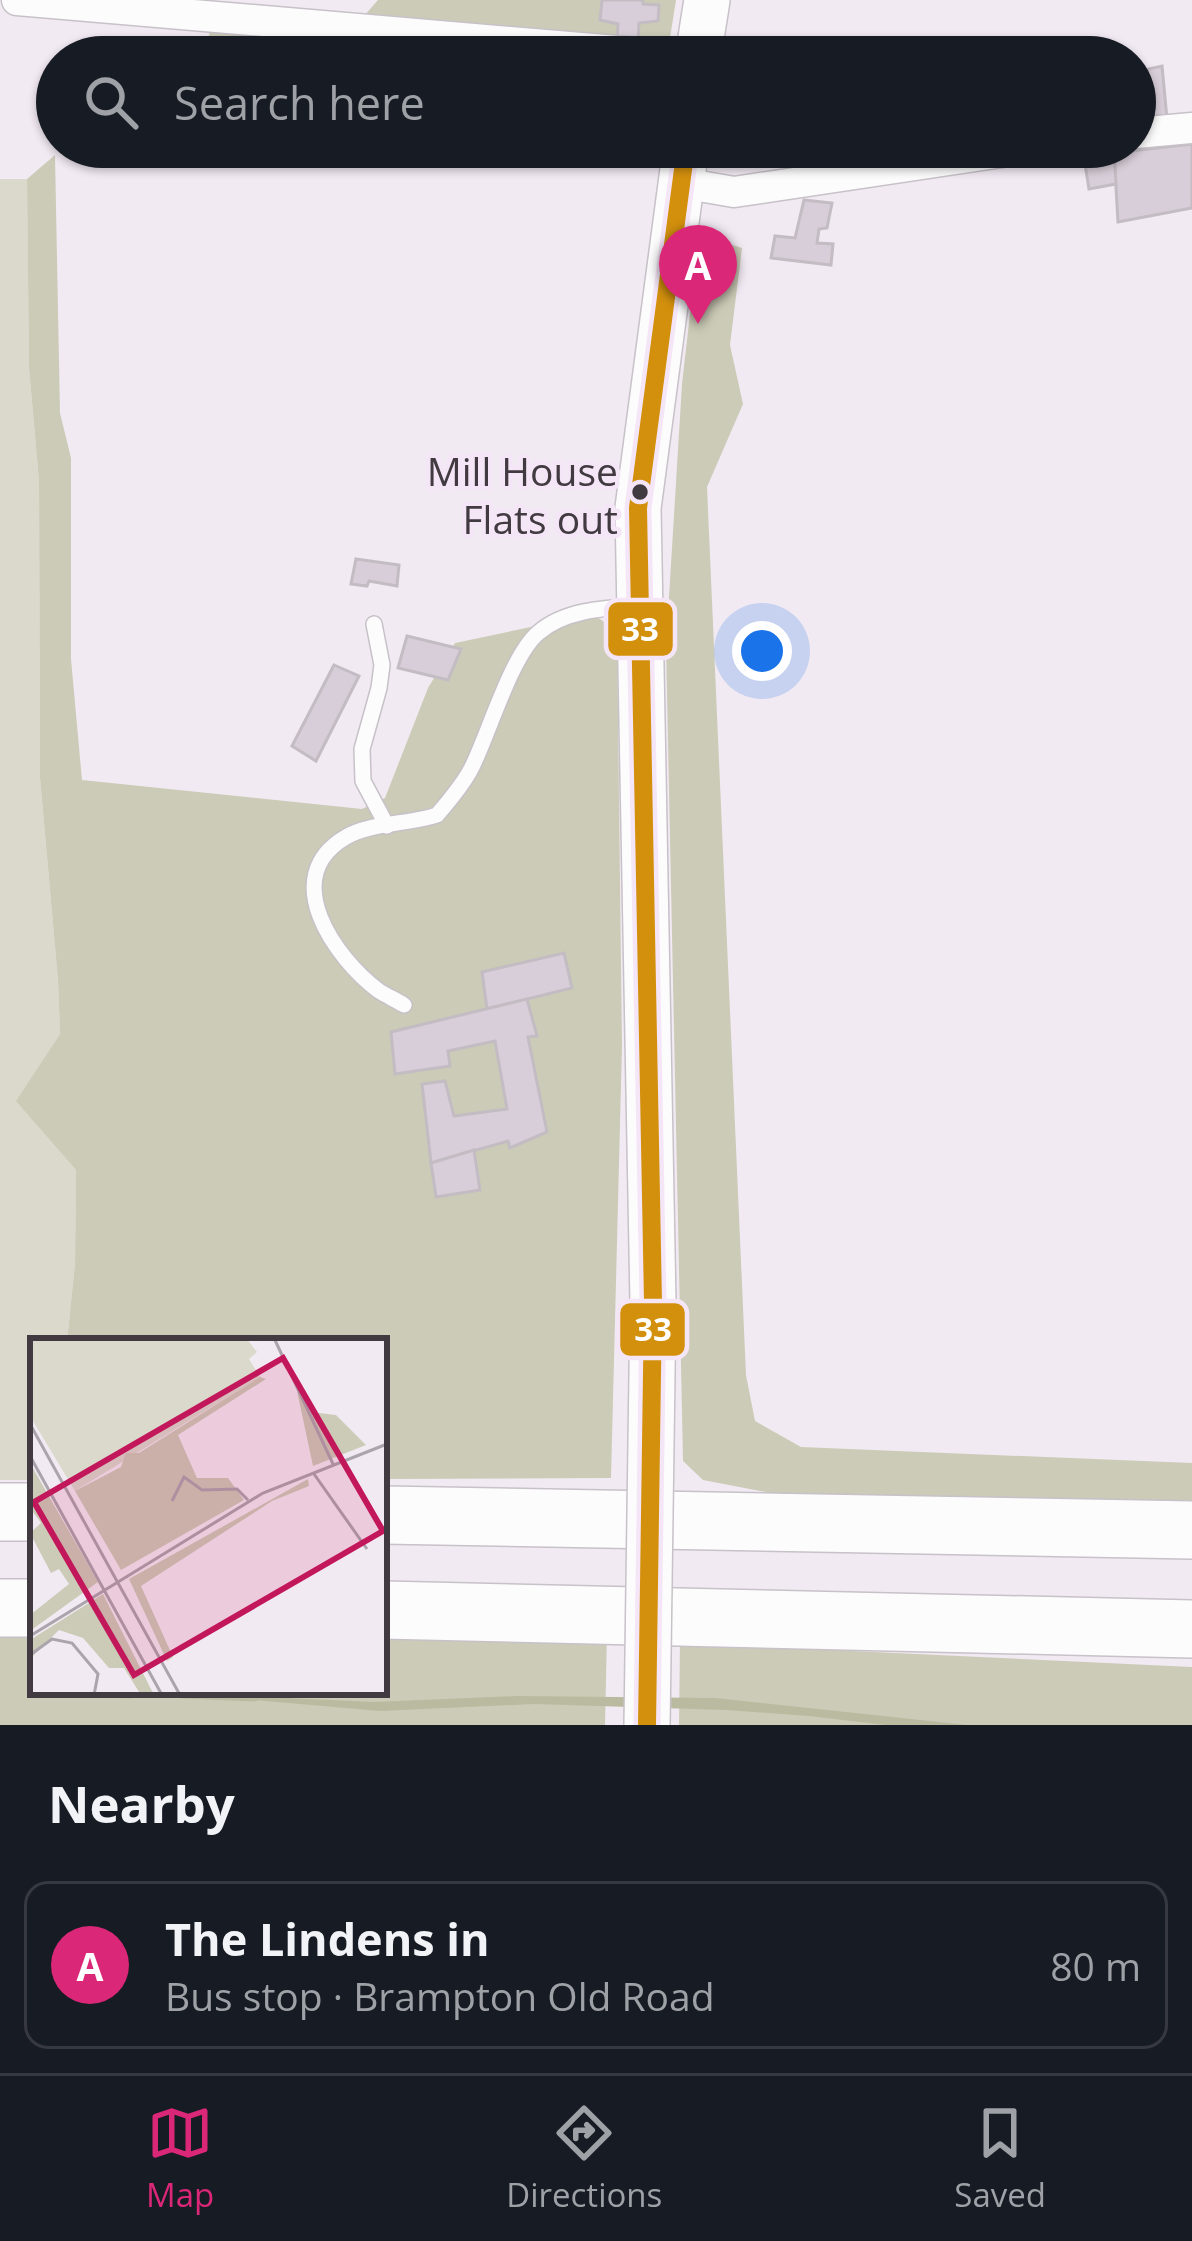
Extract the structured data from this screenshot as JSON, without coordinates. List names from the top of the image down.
{
  "places": ["Mill House Flats out"],
  "lines": ["transit line 33"],
  "page": {
    "search": "Search here",
    "pins": "A",
    "heading": "Nearby",
    "list": [
      {
        "mark": "A",
        "name": "The Lindens in",
        "note": "Bus stop · Brampton Old Road",
        "value": "80 m"
      }
    ],
    "nav": ["Map", "Directions", "Saved"]
  }
}
